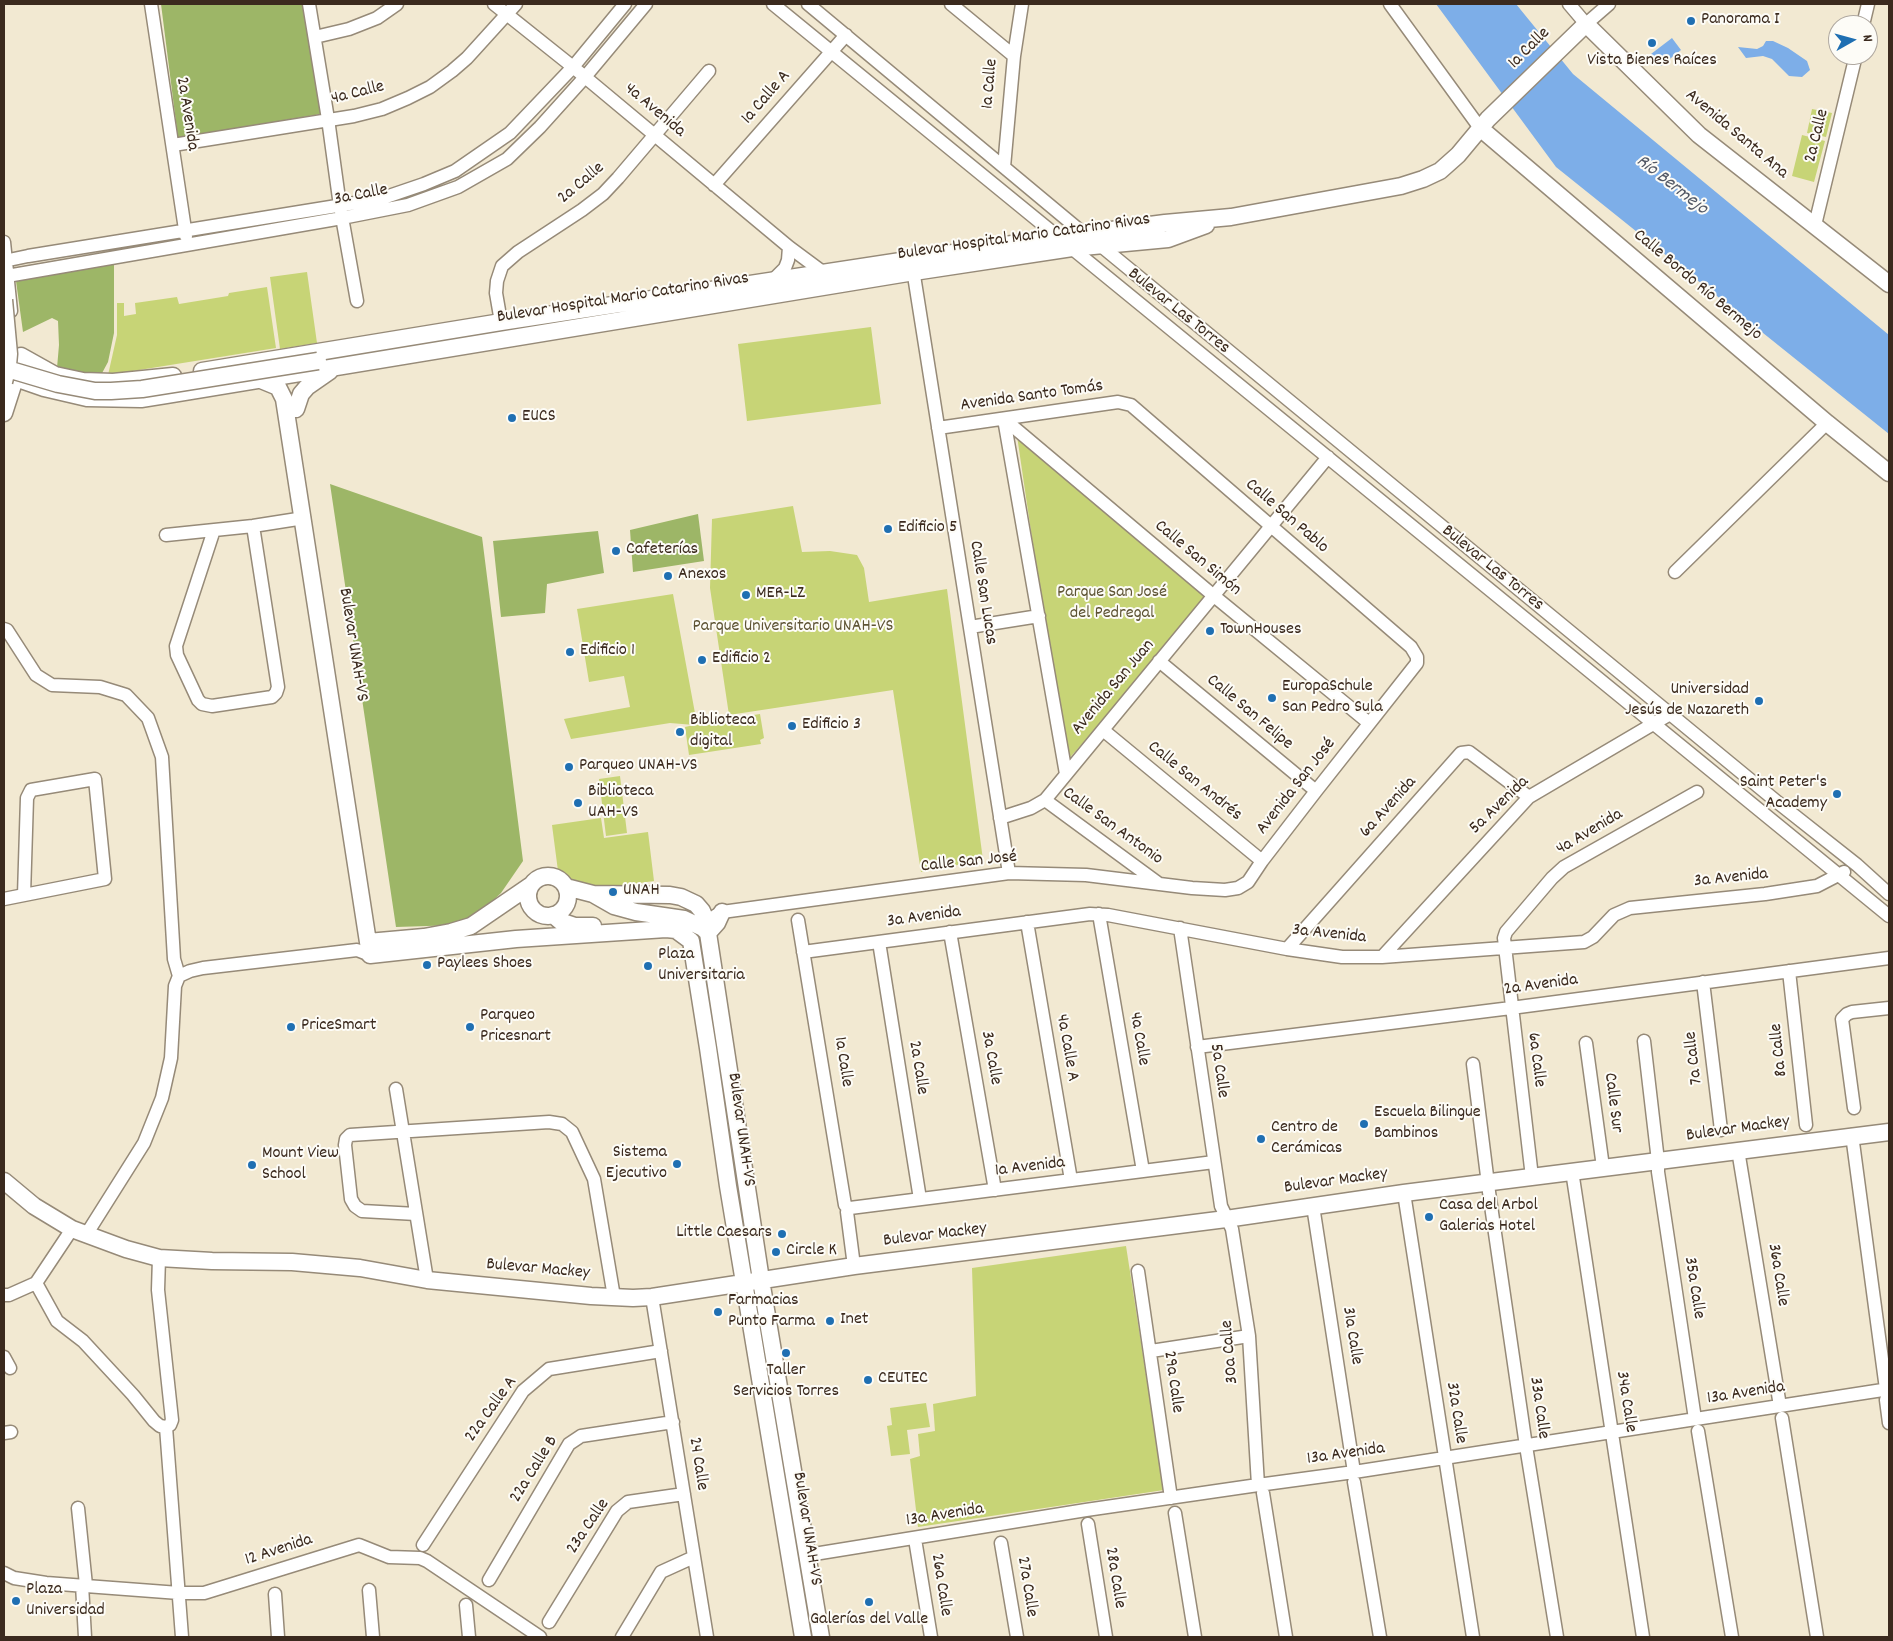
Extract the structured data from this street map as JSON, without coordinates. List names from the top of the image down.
{
  "streets": {
    "main road": [
      "1a Calle",
      "Avenida Santa Ana",
      "Bulevar Hospital Mario Catarino Rivas",
      "Calle Bordo Río Bermejo",
      "Bulevar UNAH-VS",
      "Bulevar Mackey"
    ],
    "street": [
      "4a Calle",
      "1a Calle A",
      "4a Avenida",
      "2a Avenida",
      "2a Calle",
      "3a Calle",
      "Bulevar Las Torres",
      "Avenida Santo Tomás",
      "Calle San Pablo",
      "Calle San Simón",
      "Calle San Lucas",
      "Avenida San Juan",
      "Calle San Felipe",
      "Calle San Andrés",
      "Avenida San José",
      "5a Avenida",
      "6a Avenida",
      "Calle San Antonio",
      "Calle San José",
      "3a Avenida",
      "4a Calle A",
      "8a Calle",
      "7a Calle",
      "6a Calle",
      "5a Calle",
      "Calle Sur",
      "1a Avenida",
      "36a Calle",
      "35a Calle",
      "31a Calle",
      "30a Calle",
      "29a Calle",
      "13a Avenida",
      "34a Calle",
      "33a Calle",
      "22a Calle A",
      "32a Calle",
      "24 Calle",
      "22a Calle B",
      "23a Calle",
      "12 Avenida",
      "28a Calle",
      "26a Calle",
      "27a Calle"
    ]
  },
  "crossings": [
    ["1a Calle", "Avenida Santa Ana"],
    ["1a Calle", "Bulevar Hospital Mario Catarino Rivas"],
    ["1a Calle", "Calle San José"],
    ["1a Calle", "3a Avenida"],
    ["1a Calle", "Bulevar Mackey"],
    ["1a Calle", "1a Avenida"],
    ["4a Calle", "4a Avenida"],
    ["4a Calle", "2a Avenida"],
    ["4a Calle", "3a Avenida"],
    ["4a Calle", "1a Avenida"],
    ["1a Calle A", "4a Avenida"],
    ["4a Avenida", "2a Calle"],
    ["4a Avenida", "3a Calle"],
    ["4a Avenida", "Bulevar Hospital Mario Catarino Rivas"],
    ["4a Avenida", "3a Avenida"],
    ["4a Avenida", "6a Calle"],
    ["2a Avenida", "3a Calle"],
    ["2a Avenida", "8a Calle"],
    ["2a Avenida", "7a Calle"],
    ["2a Avenida", "6a Calle"],
    ["2a Avenida", "5a Calle"],
    ["Avenida Santa Ana", "2a Calle"],
    ["2a Calle", "Bulevar Hospital Mario Catarino Rivas"],
    ["2a Calle", "3a Avenida"],
    ["2a Calle", "1a Avenida"],
    ["3a Calle", "3a Avenida"],
    ["3a Calle", "1a Avenida"],
    ["Bulevar Hospital Mario Catarino Rivas", "Calle Bordo Río Bermejo"],
    ["Bulevar Hospital Mario Catarino Rivas", "Bulevar Las Torres"],
    ["Bulevar Hospital Mario Catarino Rivas", "Calle San Lucas"],
    ["Bulevar Hospital Mario Catarino Rivas", "Bulevar UNAH-VS"],
    ["Bulevar Las Torres", "Avenida San Juan"],
    ["Bulevar Las Torres", "5a Avenida"],
    ["Bulevar Las Torres", "3a Avenida"],
    ["Avenida Santo Tomás", "Calle San Pablo"],
    ["Avenida Santo Tomás", "Calle San Simón"],
    ["Avenida Santo Tomás", "Calle San Lucas"],
    ["Calle San Pablo", "Avenida San Juan"],
    ["Calle San Pablo", "Avenida San José"],
    ["Calle San Simón", "Avenida San Juan"],
    ["Calle San Simón", "Avenida San José"],
    ["Calle San Lucas", "Avenida San Juan"],
    ["Calle San Lucas", "Calle San José"],
    ["Bulevar UNAH-VS", "Bulevar Mackey"],
    ["Bulevar UNAH-VS", "13a Avenida"],
    ["Avenida San Juan", "Calle San Felipe"],
    ["Avenida San Juan", "Calle San Andrés"],
    ["Avenida San Juan", "Calle San Antonio"],
    ["Calle San Felipe", "Avenida San José"],
    ["Calle San Andrés", "Avenida San José"],
    ["Avenida San José", "Calle San José"],
    ["5a Avenida", "6a Avenida"],
    ["5a Avenida", "3a Avenida"],
    ["6a Avenida", "3a Avenida"],
    ["Calle San Antonio", "Calle San José"],
    ["3a Avenida", "4a Calle A"],
    ["3a Avenida", "6a Calle"],
    ["3a Avenida", "5a Calle"],
    ["4a Calle A", "1a Avenida"],
    ["6a Calle", "Bulevar Mackey"],
    ["5a Calle", "Bulevar Mackey"],
    ["5a Calle", "1a Avenida"],
    ["5a Calle", "30a Calle"],
    ["Calle Sur", "Bulevar Mackey"],
    ["Bulevar Mackey", "36a Calle"],
    ["Bulevar Mackey", "35a Calle"],
    ["Bulevar Mackey", "31a Calle"],
    ["Bulevar Mackey", "30a Calle"],
    ["Bulevar Mackey", "34a Calle"],
    ["Bulevar Mackey", "33a Calle"],
    ["Bulevar Mackey", "32a Calle"],
    ["Bulevar Mackey", "24 Calle"],
    ["36a Calle", "13a Avenida"],
    ["35a Calle", "13a Avenida"],
    ["31a Calle", "13a Avenida"],
    ["30a Calle", "13a Avenida"],
    ["29a Calle", "13a Avenida"],
    ["13a Avenida", "34a Calle"],
    ["13a Avenida", "33a Calle"],
    ["13a Avenida", "32a Calle"],
    ["13a Avenida", "26a Calle"],
    ["22a Calle A", "24 Calle"],
    ["24 Calle", "22a Calle B"],
    ["24 Calle", "23a Calle"]
  ],
  "water": ["Río Bermejo"],
  "parks": ["Parque San José del Pedregal", "Parque Universitario UNAH-VS"],
  "places": [
    "Panorama I",
    "Vista Bienes Raíces",
    "EUCS",
    "Edificio 5",
    "Cafeterías",
    "Anexos",
    "MER-LZ",
    "TownHouses",
    "Edificio 1",
    "Edificio 2",
    "EuropaSchule San Pedro Sula",
    "Universidad Jesús de Nazareth",
    "Edificio 3",
    "Biblioteca digital",
    "Parqueo UNAH-VS",
    "Saint Peter's Academy",
    "Biblioteca UAH-VS",
    "UNAH",
    "Paylees Shoes",
    "Plaza Universitaria",
    "PriceSmart",
    "Parqueo Pricesnart",
    "Escuela Bilingue Bambinos",
    "Centro de Cerámicas",
    "Sistema Ejecutivo",
    "Mount View School",
    "Casa del Arbol Galerias Hotel",
    "Little Caesars",
    "Circle K",
    "Farmacias Punto Farma",
    "Inet",
    "Taller Servicios Torres",
    "CEUTEC",
    "Plaza Universidad",
    "Galerías del Valle"
  ],
  "north": "right"
}
